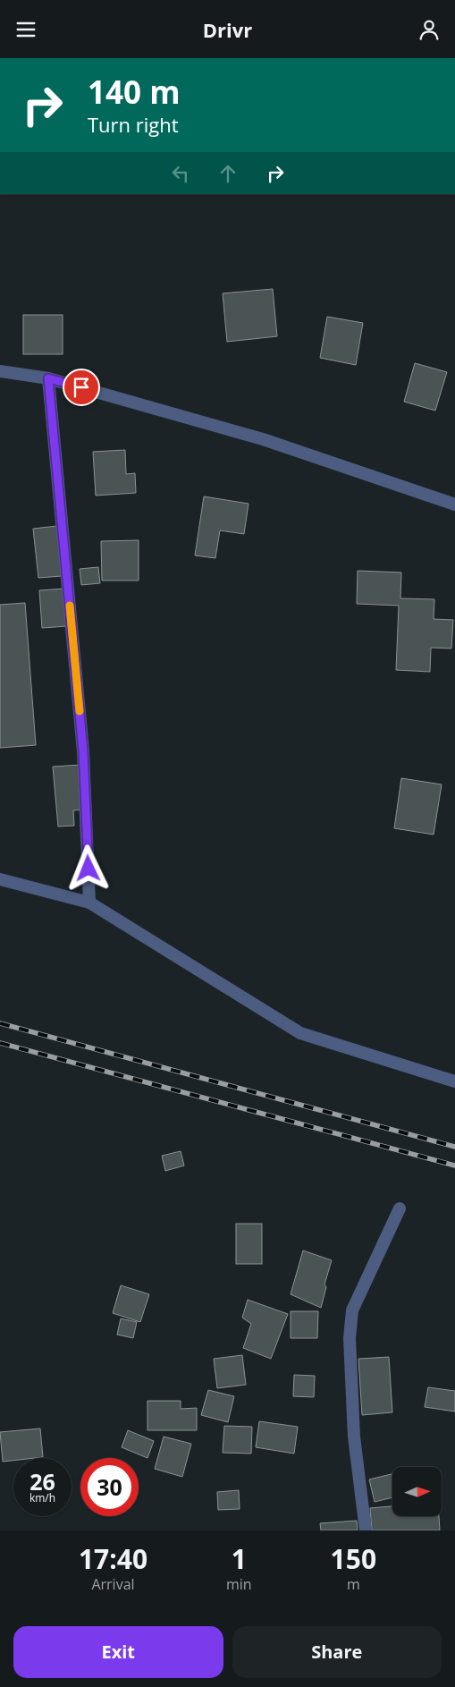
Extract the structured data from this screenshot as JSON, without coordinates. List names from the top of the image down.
{
  "north": "right",
  "page": {
    "header": "Drivr",
    "turn": ["140 m", "Turn right"],
    "speed": "26 km/h",
    "limit": "30",
    "eta": [
      "17:40",
      "Arrival",
      "1",
      "min",
      "150",
      "m"
    ],
    "buttons": ["Exit", "Share"]
  }
}
